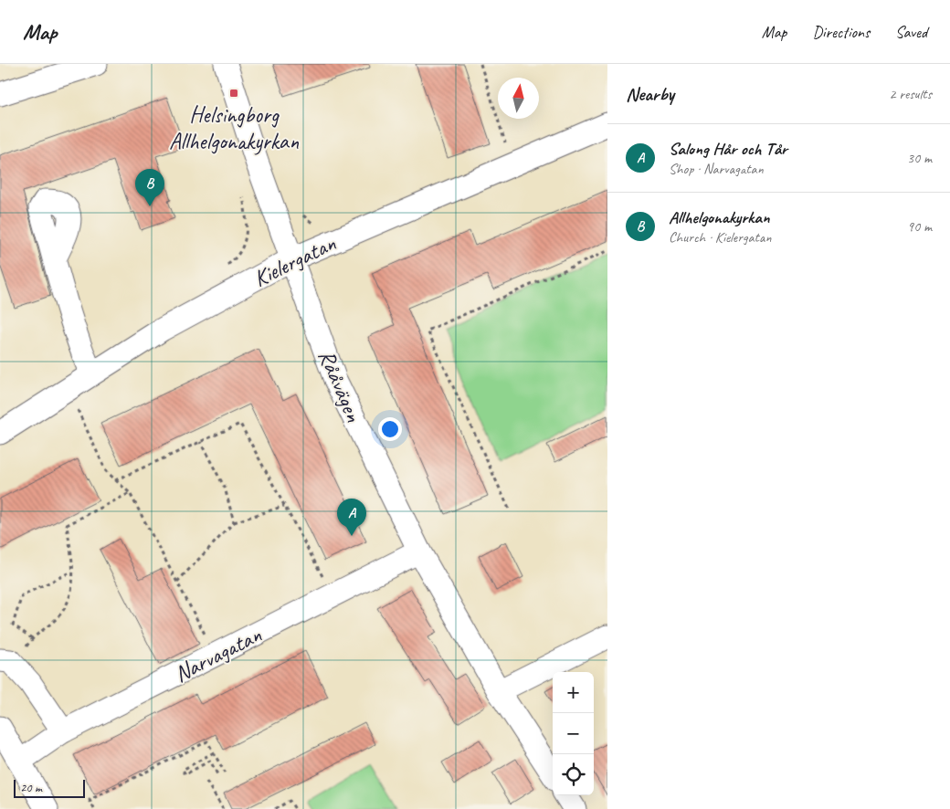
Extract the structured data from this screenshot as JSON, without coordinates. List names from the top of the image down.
{
  "streets": {
    "street": ["Kielergatan", "Rååvägen", "Narvagatan"]
  },
  "crossings": [
    ["Kielergatan", "Rååvägen"],
    ["Rååvägen", "Narvagatan"]
  ],
  "places": {
    "transit": ["Helsingborg Allhelgonakyrkan"]
  },
  "scale_bar": "20 m",
  "north": "top",
  "page": {
    "header": "Map",
    "nav": ["Map", "Directions", "Saved"],
    "heading": ["Nearby", "2 results"],
    "list": [
      {
        "mark": "A",
        "name": "Salong Hår och Tår",
        "note": "Shop · Narvagatan",
        "value": "30 m"
      },
      {
        "mark": "B",
        "name": "Allhelgonakyrkan",
        "note": "Church · Kielergatan",
        "value": "90 m"
      }
    ],
    "pins": ["B", "A"],
    "map_buttons": ["+", "−"],
    "scale": "20 m"
  }
}
